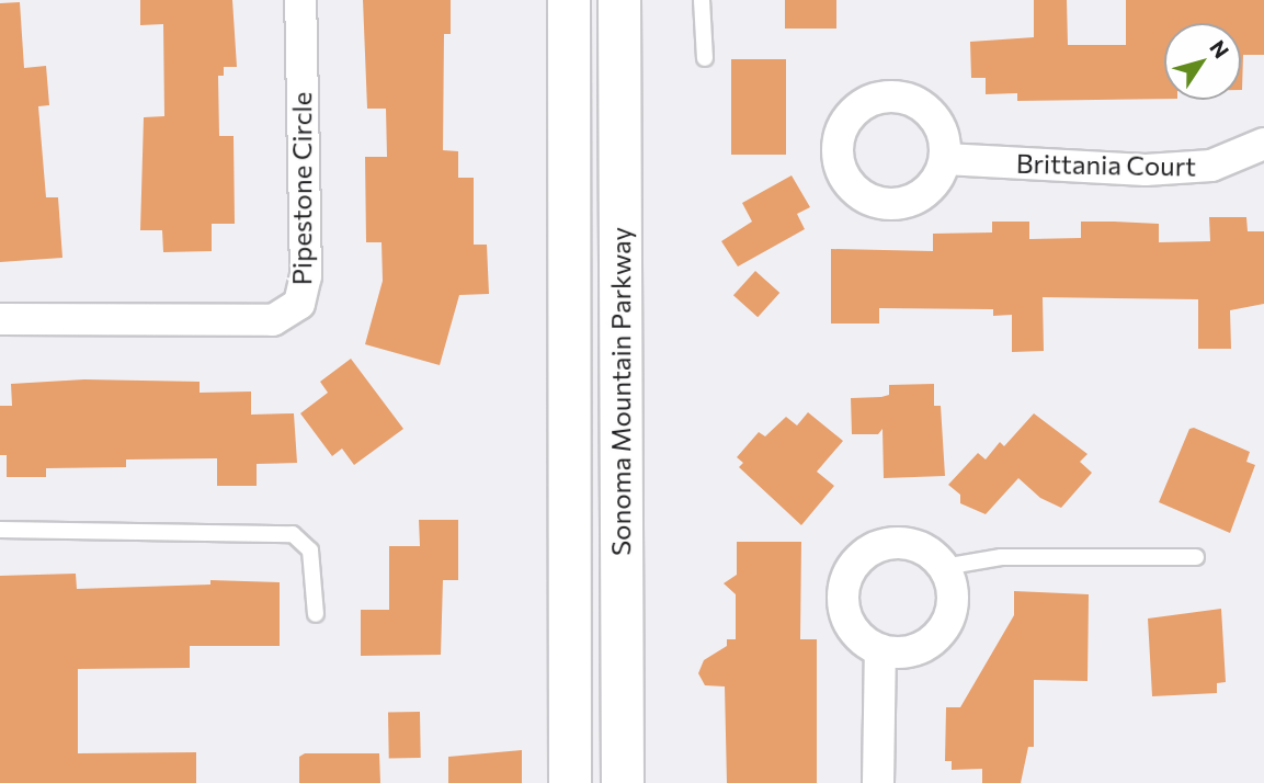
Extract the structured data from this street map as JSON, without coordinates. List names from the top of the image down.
{
  "streets": {
    "main road": ["Sonoma Mountain Parkway"],
    "street": ["Brittania Court", "Pipestone Circle"]
  },
  "north": "top right"
}
